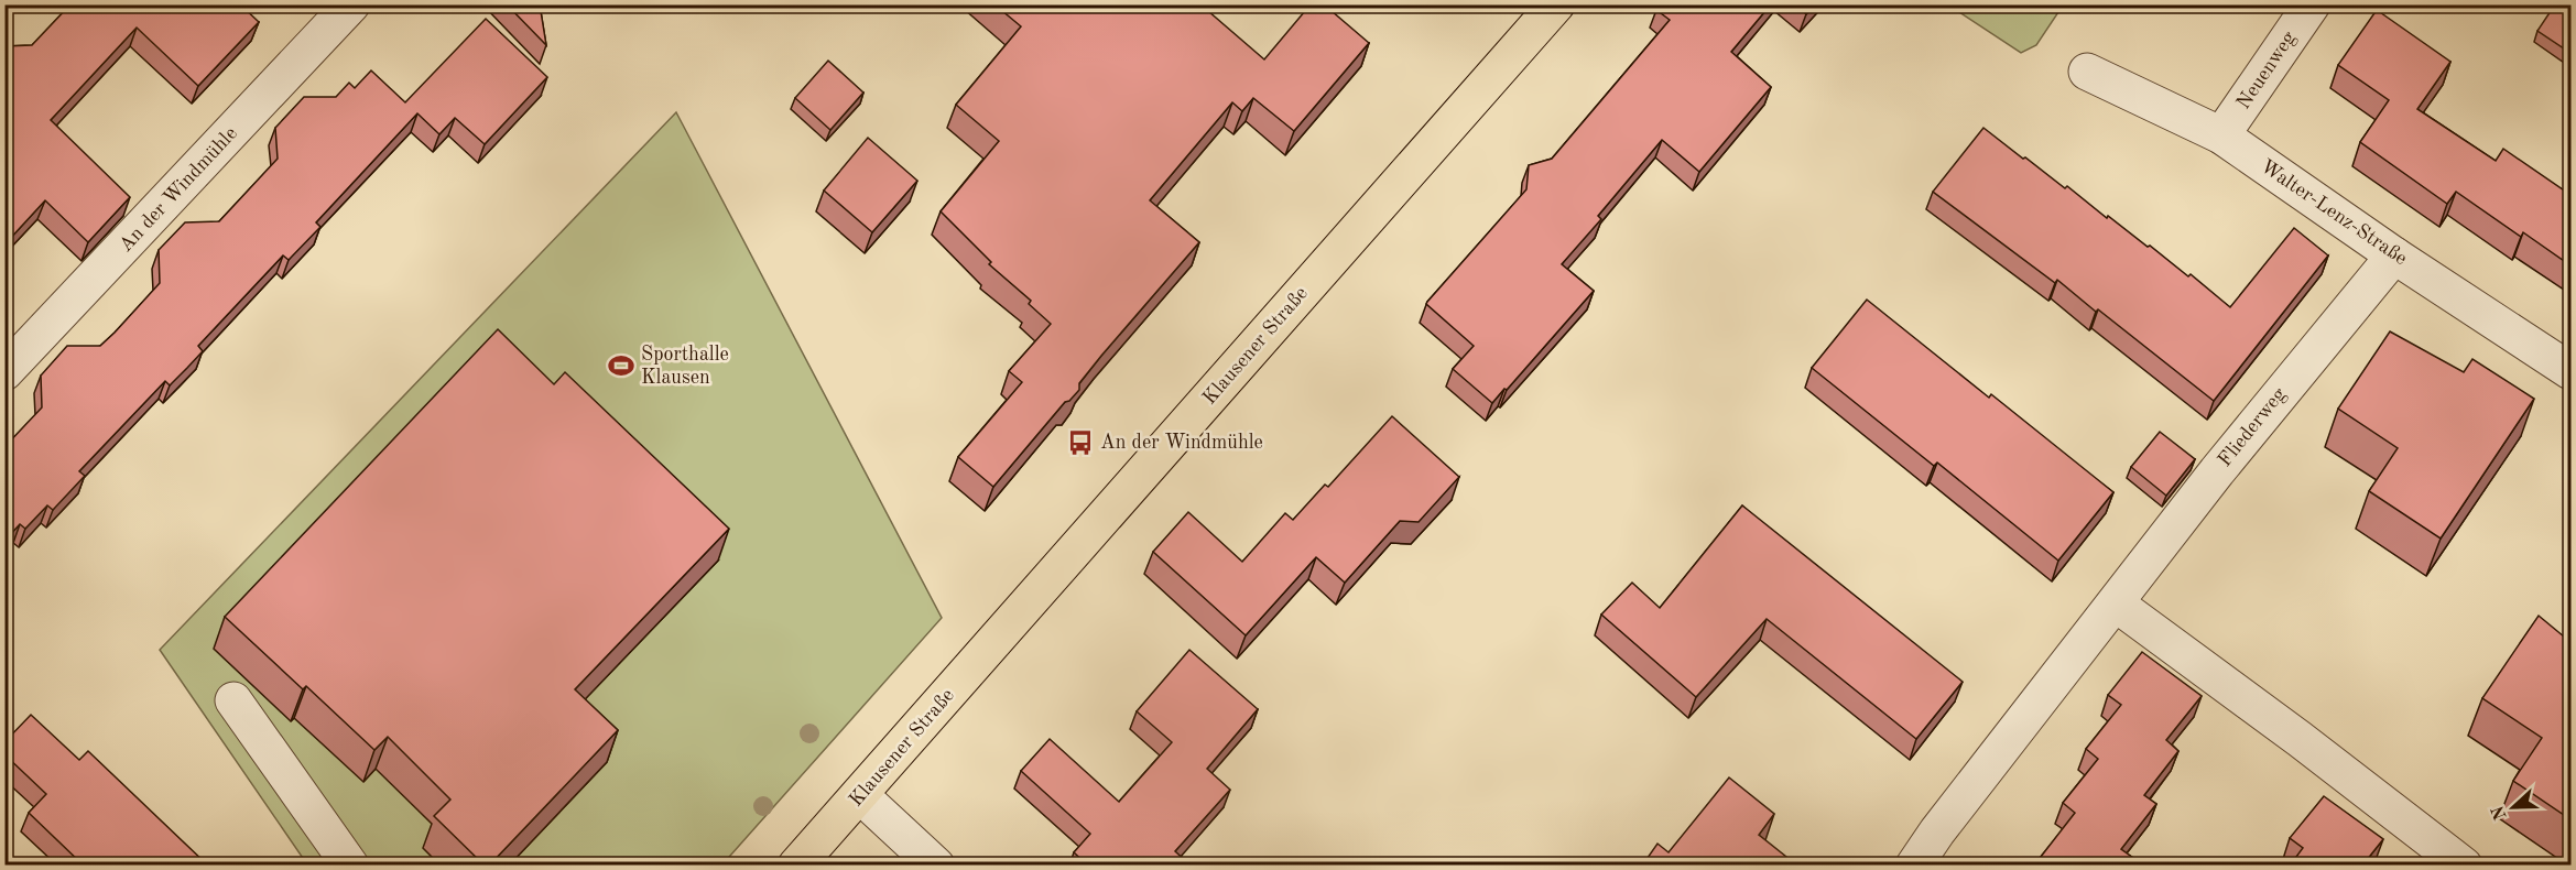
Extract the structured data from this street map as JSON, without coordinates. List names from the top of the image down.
{
  "streets": {
    "main road": ["Klausener Straße"],
    "street": [
      "Neuenweg",
      "An der Windmühle",
      "Walter-Lenz-Straße",
      "Fliederweg"
    ]
  },
  "crossings": [
    ["Neuenweg", "Walter-Lenz-Straße"],
    ["Walter-Lenz-Straße", "Fliederweg"]
  ],
  "places": {
    "sports": ["Sporthalle Klausen"],
    "bus stop": ["An der Windmühle"]
  },
  "north": "left"
}
